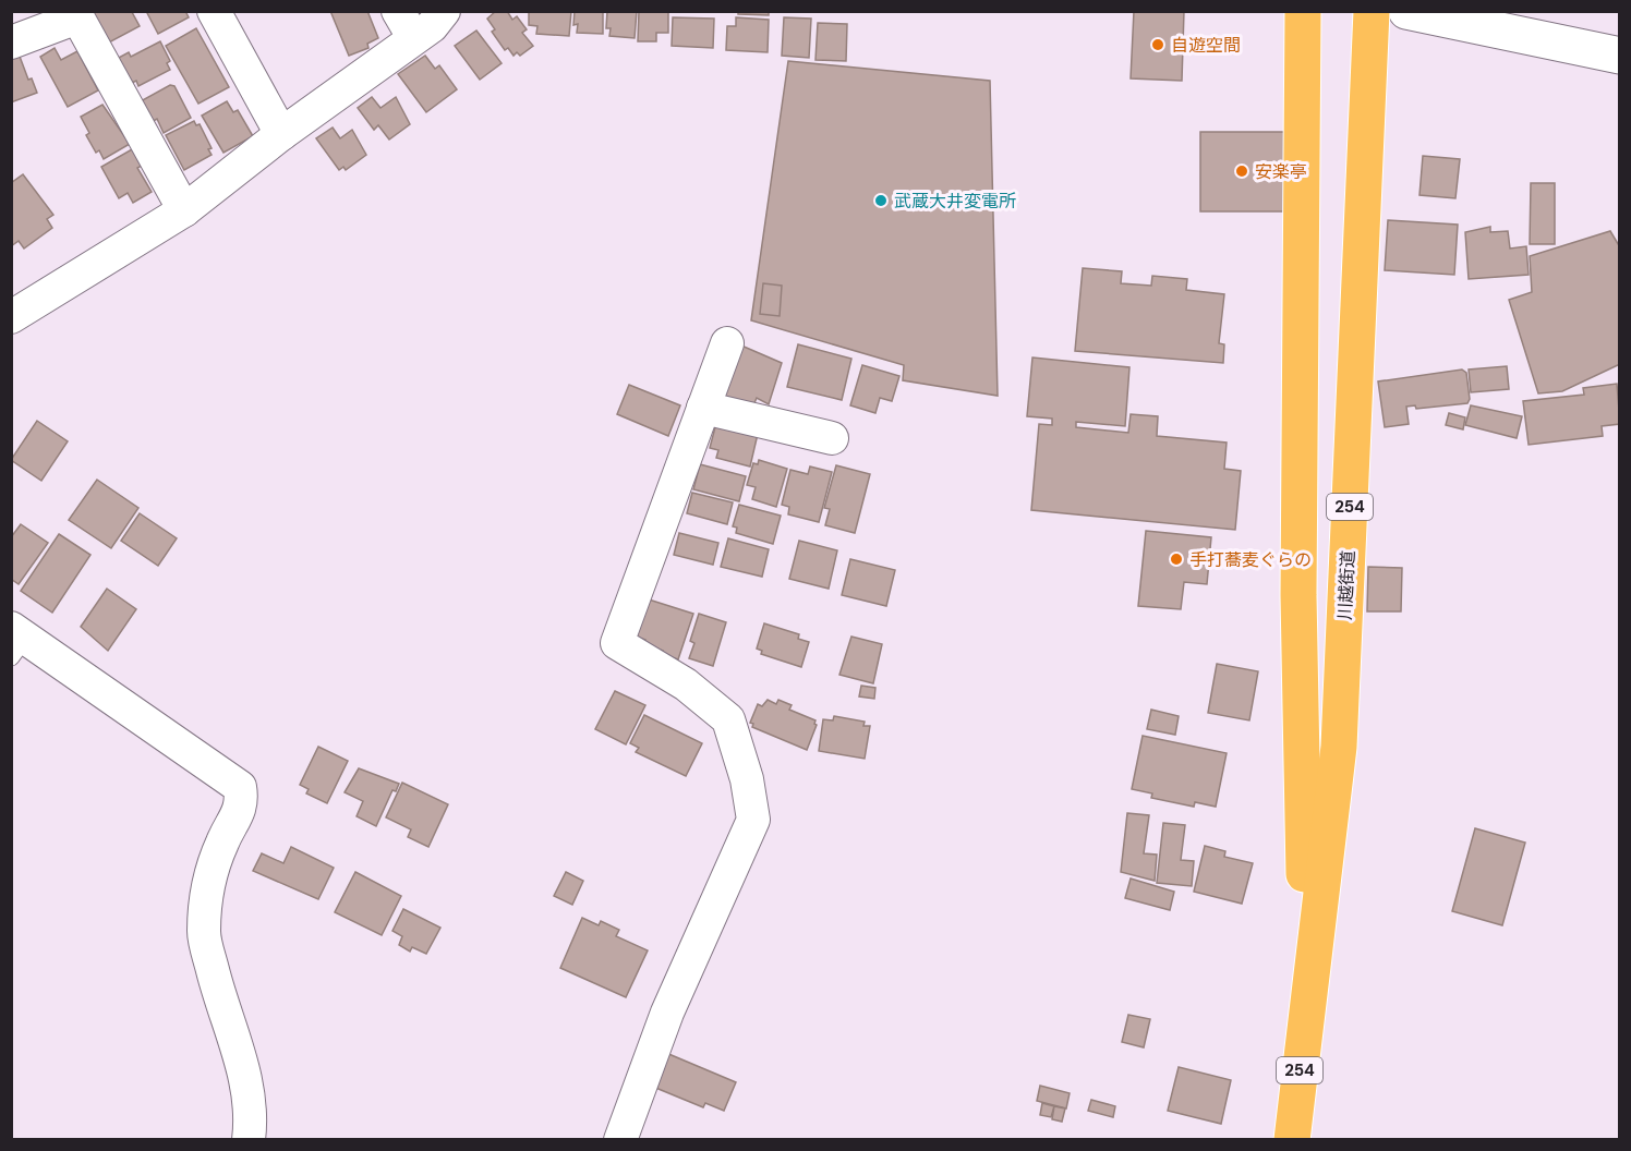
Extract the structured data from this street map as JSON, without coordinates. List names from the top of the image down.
{
  "streets": {
    "highway": ["254", "川越街道"]
  },
  "places": [
    "自遊空間",
    "安楽亭",
    "武蔵大井変電所",
    "手打蕎麦ぐらの"
  ]
}
